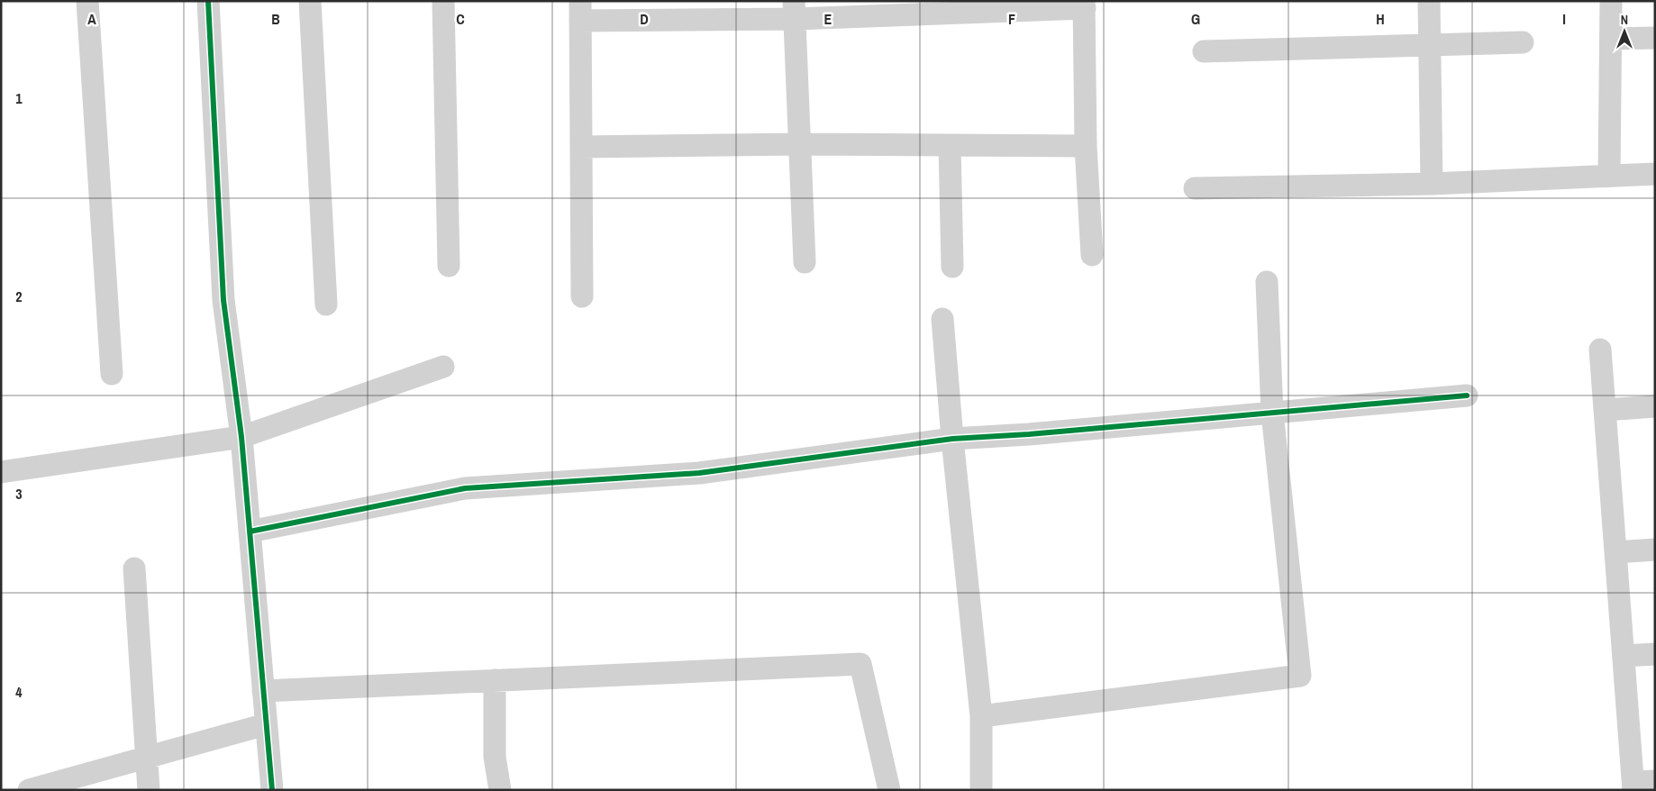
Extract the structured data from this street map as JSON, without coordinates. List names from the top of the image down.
{
  "north": "top",
  "grid": {
    "columns": [
      "A",
      "B",
      "C",
      "D",
      "E",
      "F",
      "G",
      "H",
      "I"
    ],
    "rows": [
      "1",
      "2",
      "3",
      "4"
    ]
  }
}
